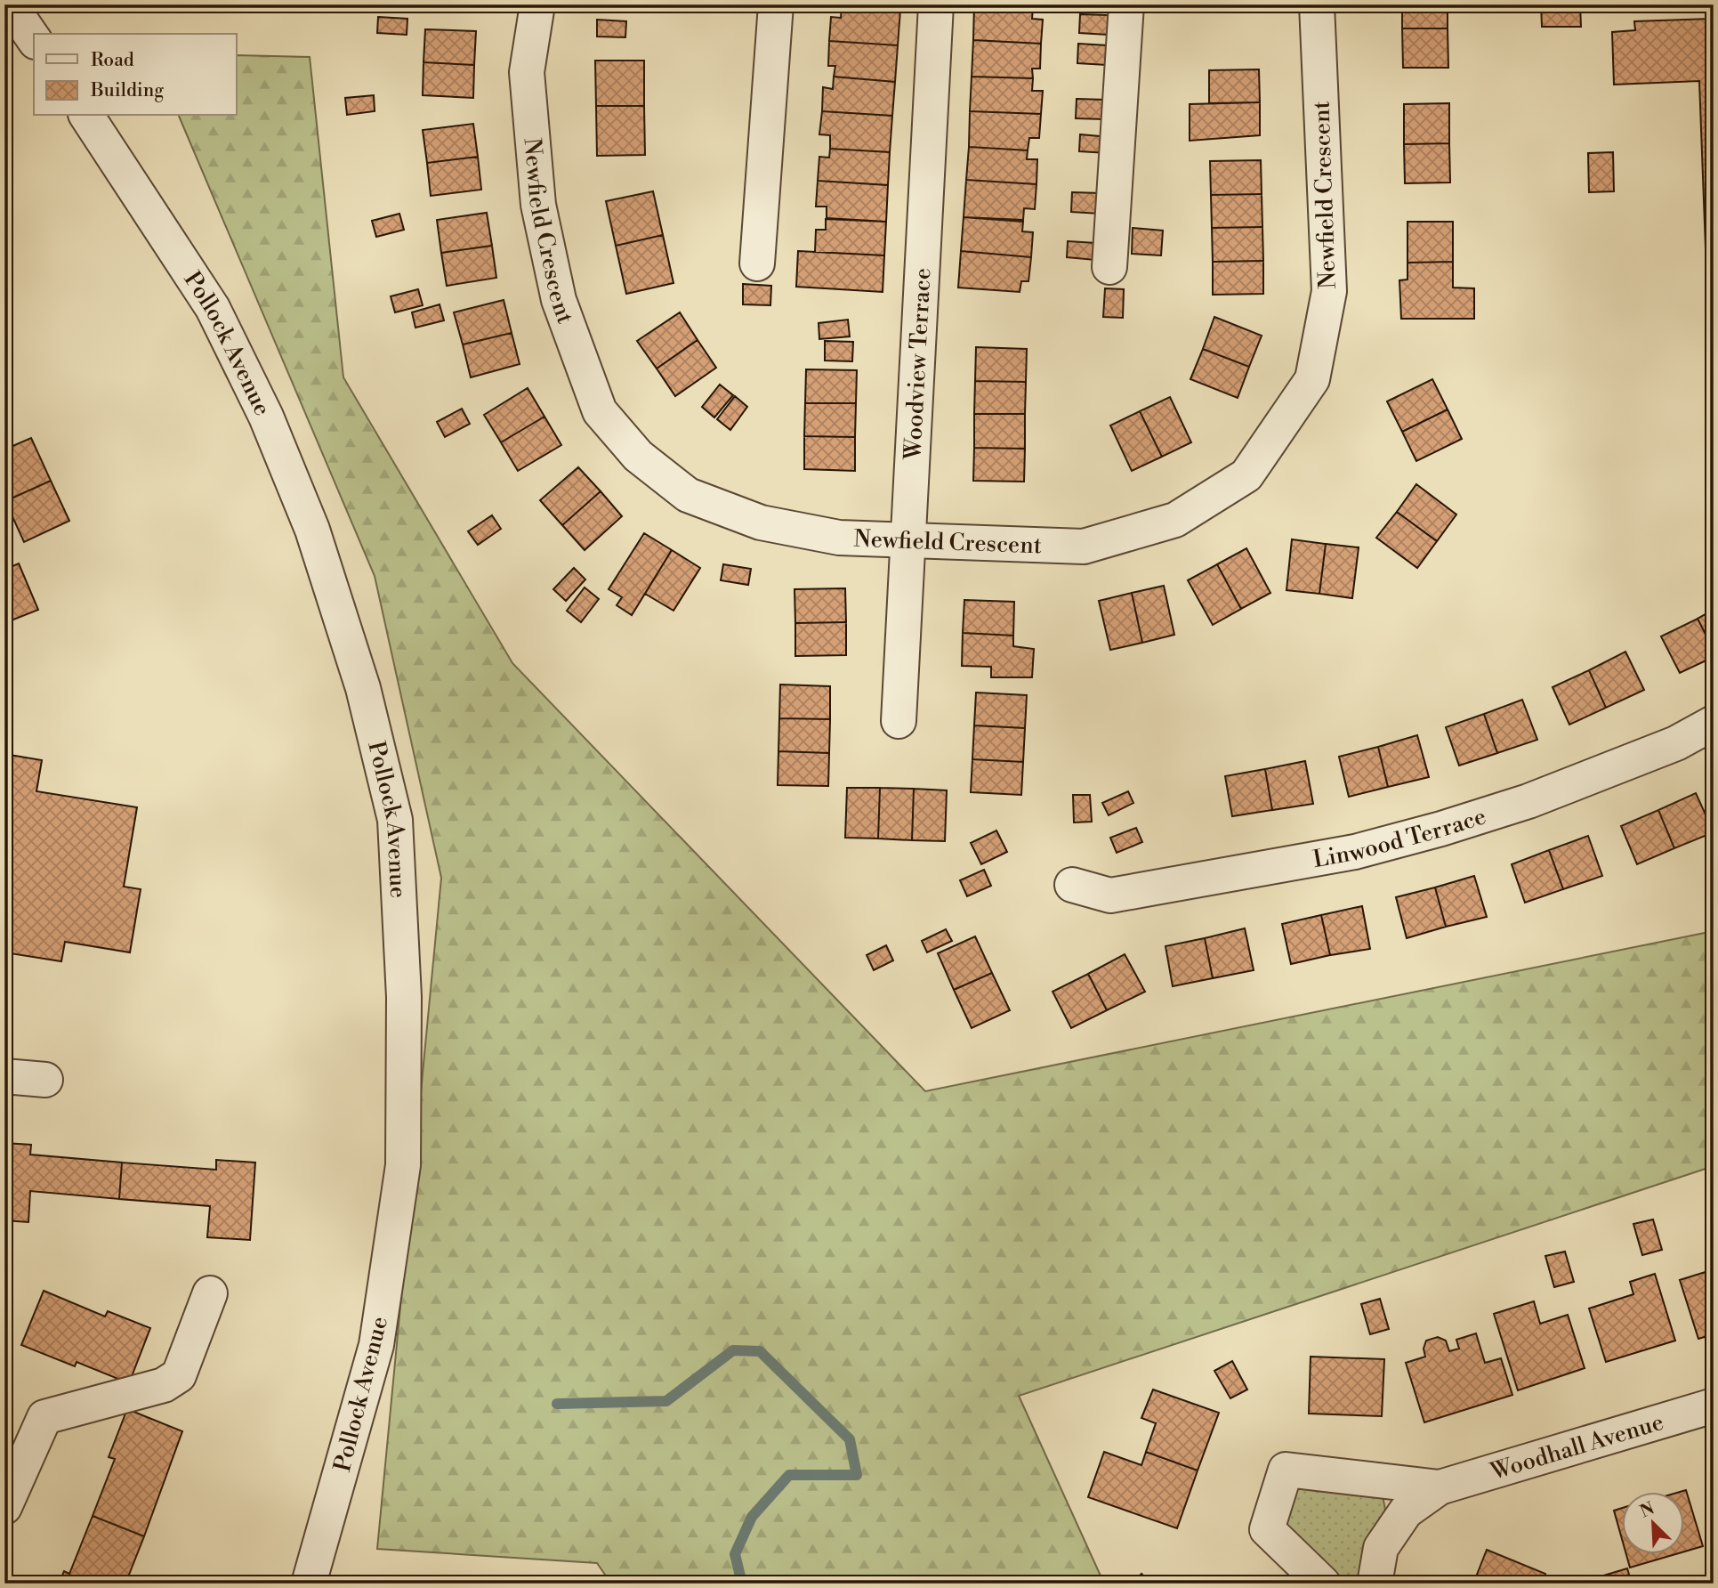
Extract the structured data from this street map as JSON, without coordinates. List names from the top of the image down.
{
  "streets": {
    "street": [
      "Newfield Crescent",
      "Pollock Avenue",
      "Woodview Terrace",
      "Linwood Terrace",
      "Woodhall Avenue"
    ]
  },
  "crossings": [
    ["Newfield Crescent", "Woodview Terrace"]
  ],
  "legend": ["Road", "Building"],
  "north": "top left"
}
